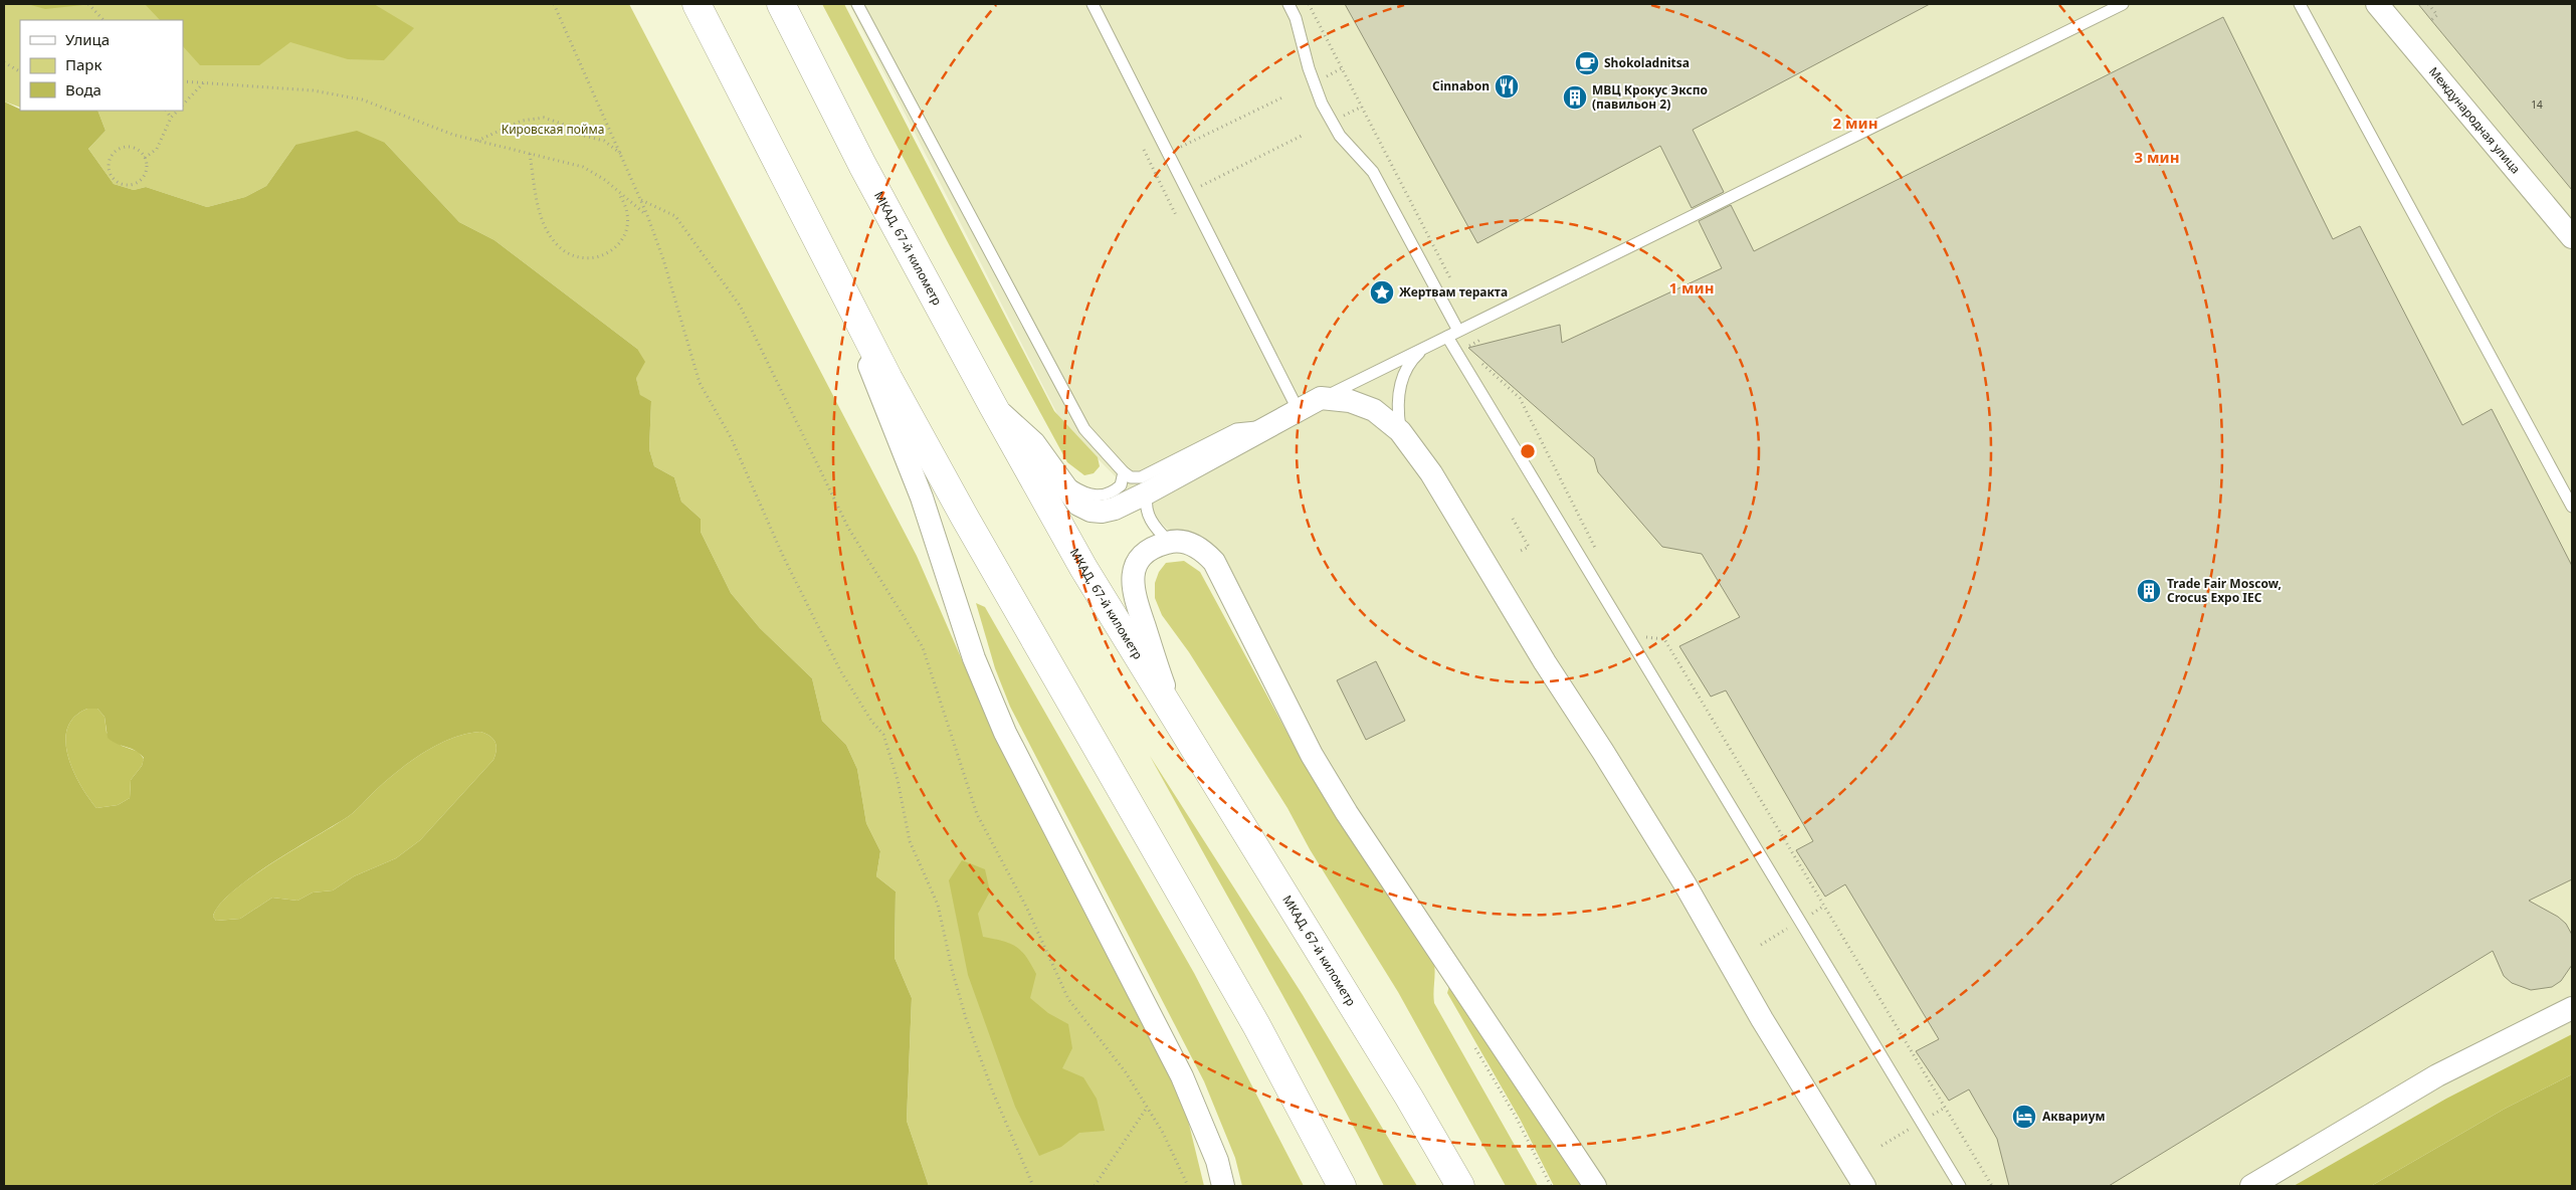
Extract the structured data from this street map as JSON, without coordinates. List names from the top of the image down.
{
  "streets": {
    "highway": ["МКАД, 67-й километр"],
    "street": ["Международная улица"]
  },
  "parks": ["Кировская пойма"],
  "places": {
    "cafe": ["Shokoladnitsa"],
    "restaurant": ["Cinnabon"],
    "building": ["МВЦ Крокус Экспо (павильон 2)", "Trade Fair Moscow, Crocus Expo IEC"],
    "place": ["Жертвам теракта"],
    "hotel": ["Аквариум"]
  },
  "house_numbers": ["14"],
  "legend": ["Улица", "Парк", "Вода"],
  "rings": ["2 мин", "3 мин", "1 мин"]
}
